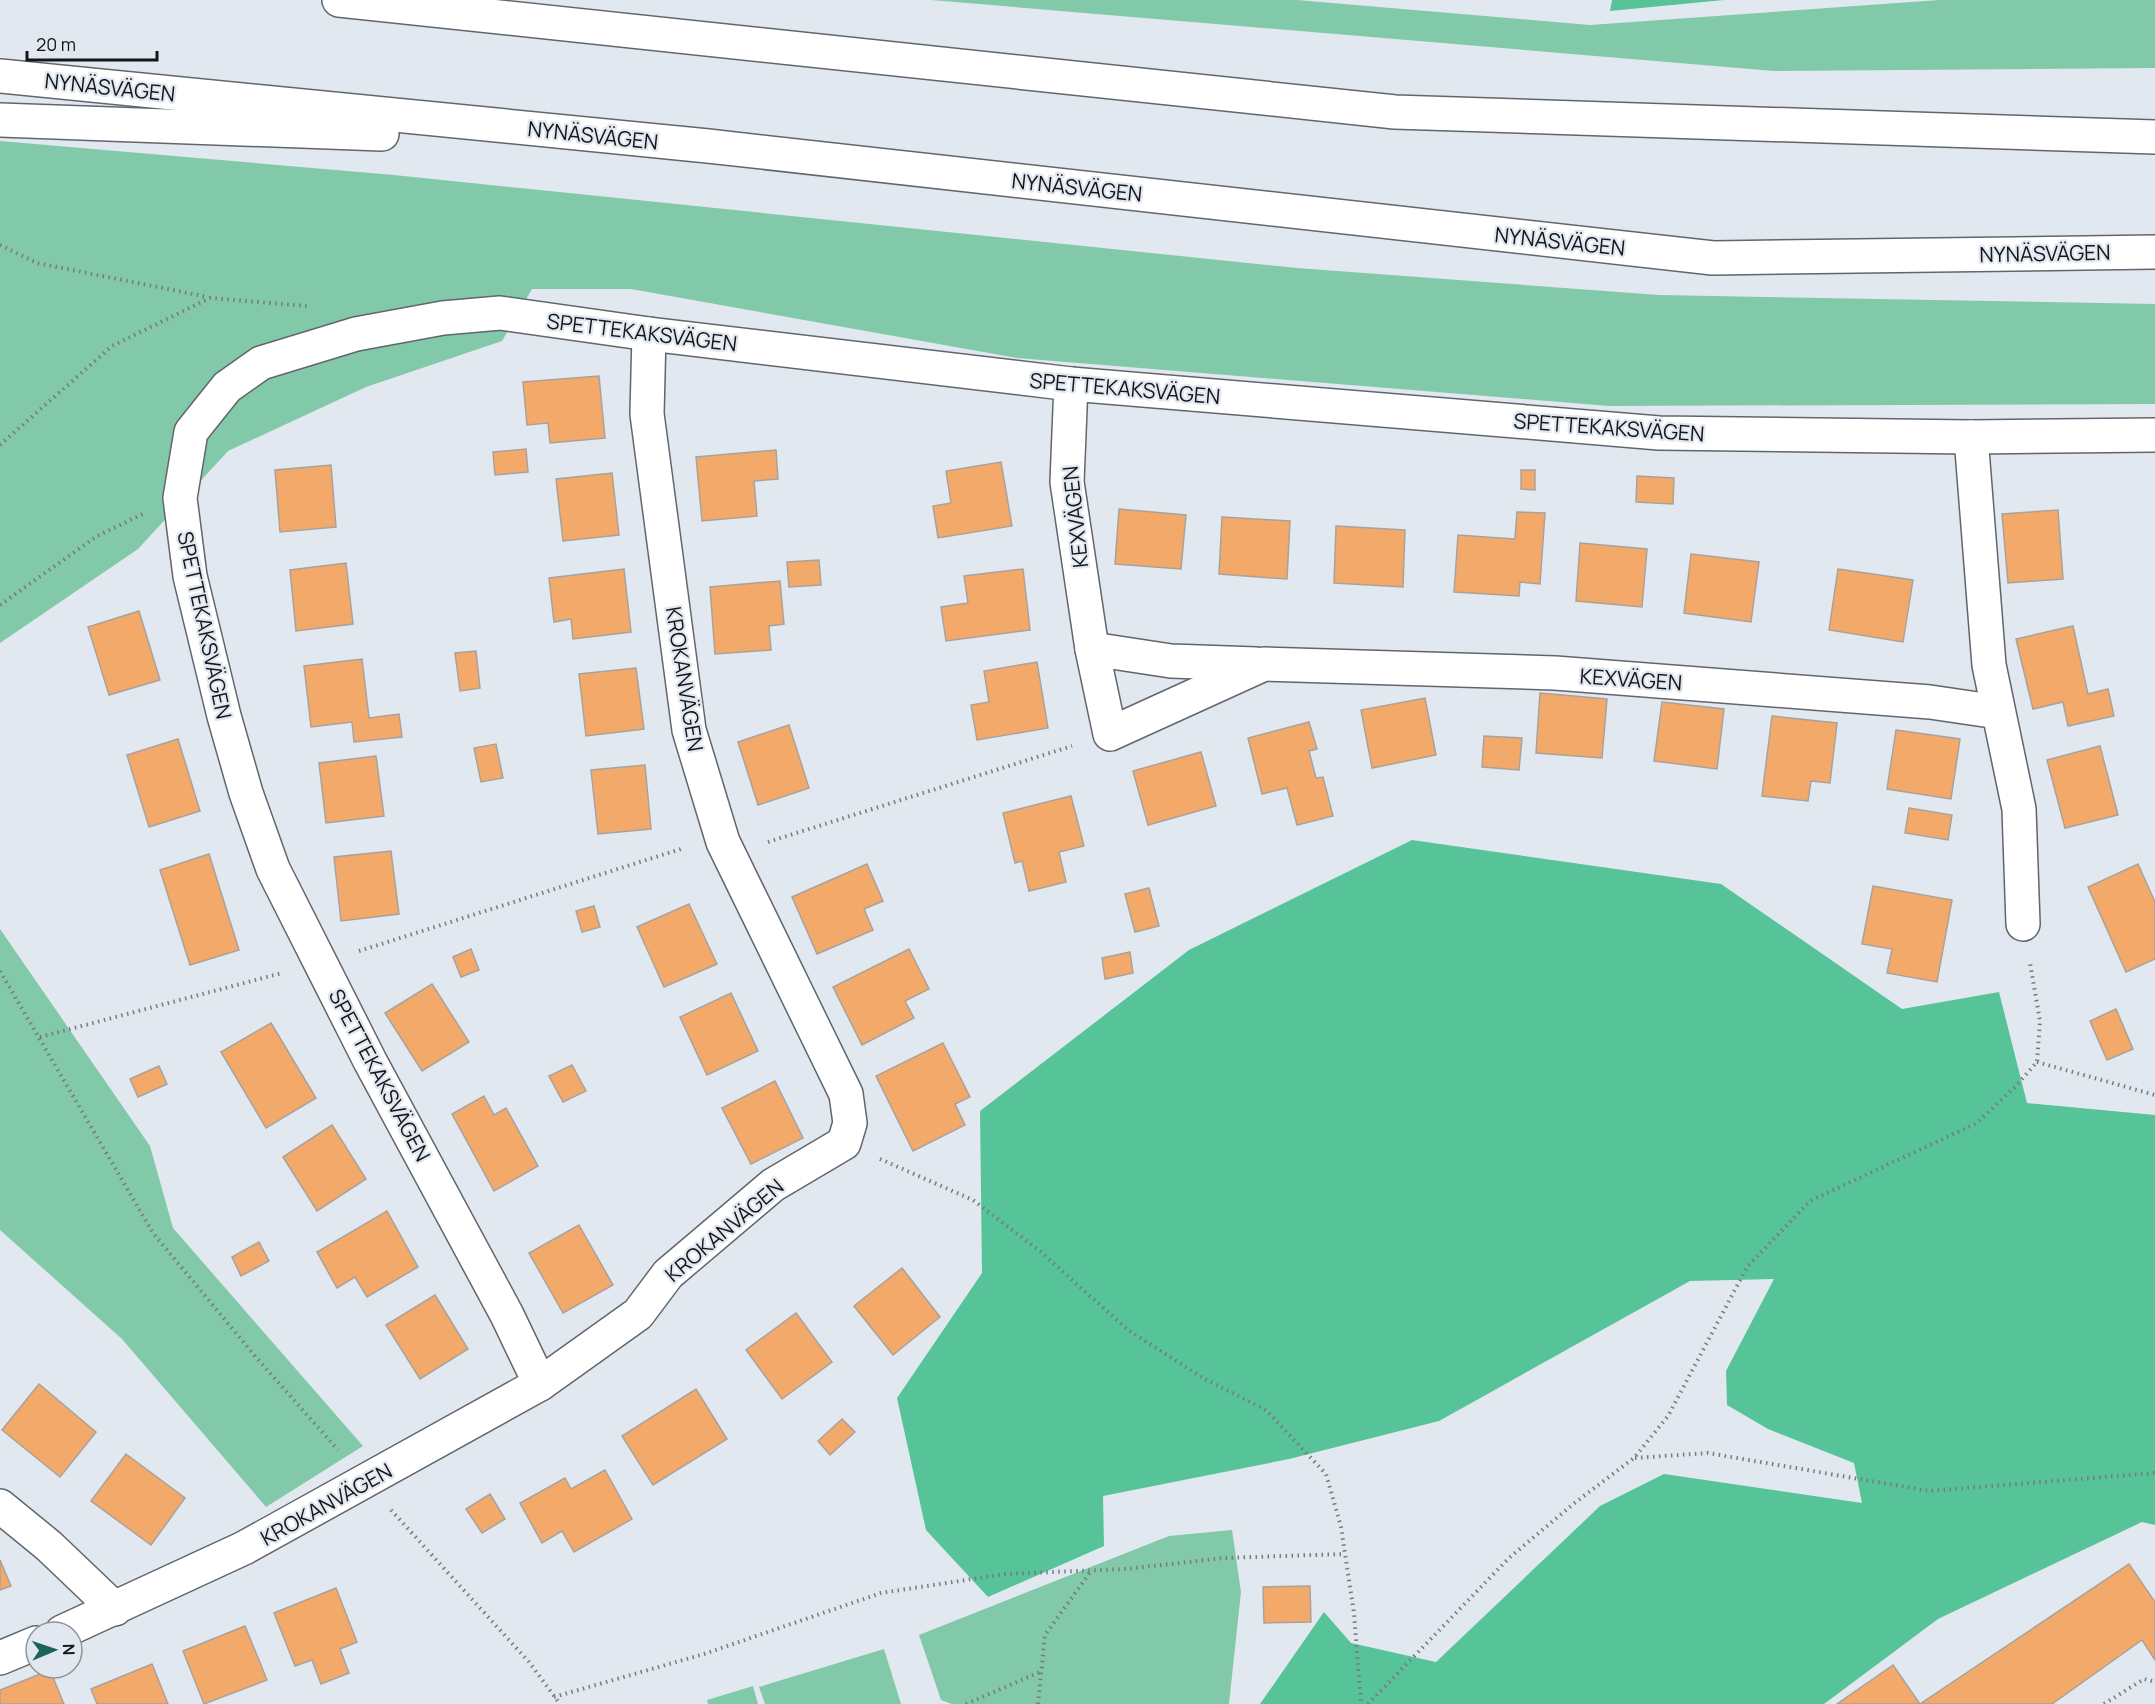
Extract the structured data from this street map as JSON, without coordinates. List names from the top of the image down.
{
  "streets": {
    "main road": [
      "NYNÄSVÄGEN",
      "SPETTEKAKSVÄGEN",
      "KEXVÄGEN",
      "KROKANVÄGEN"
    ]
  },
  "crossings": [
    ["SPETTEKAKSVÄGEN", "KEXVÄGEN"],
    ["SPETTEKAKSVÄGEN", "KROKANVÄGEN"]
  ],
  "scale_bar": "20 m",
  "north": "right"
}
